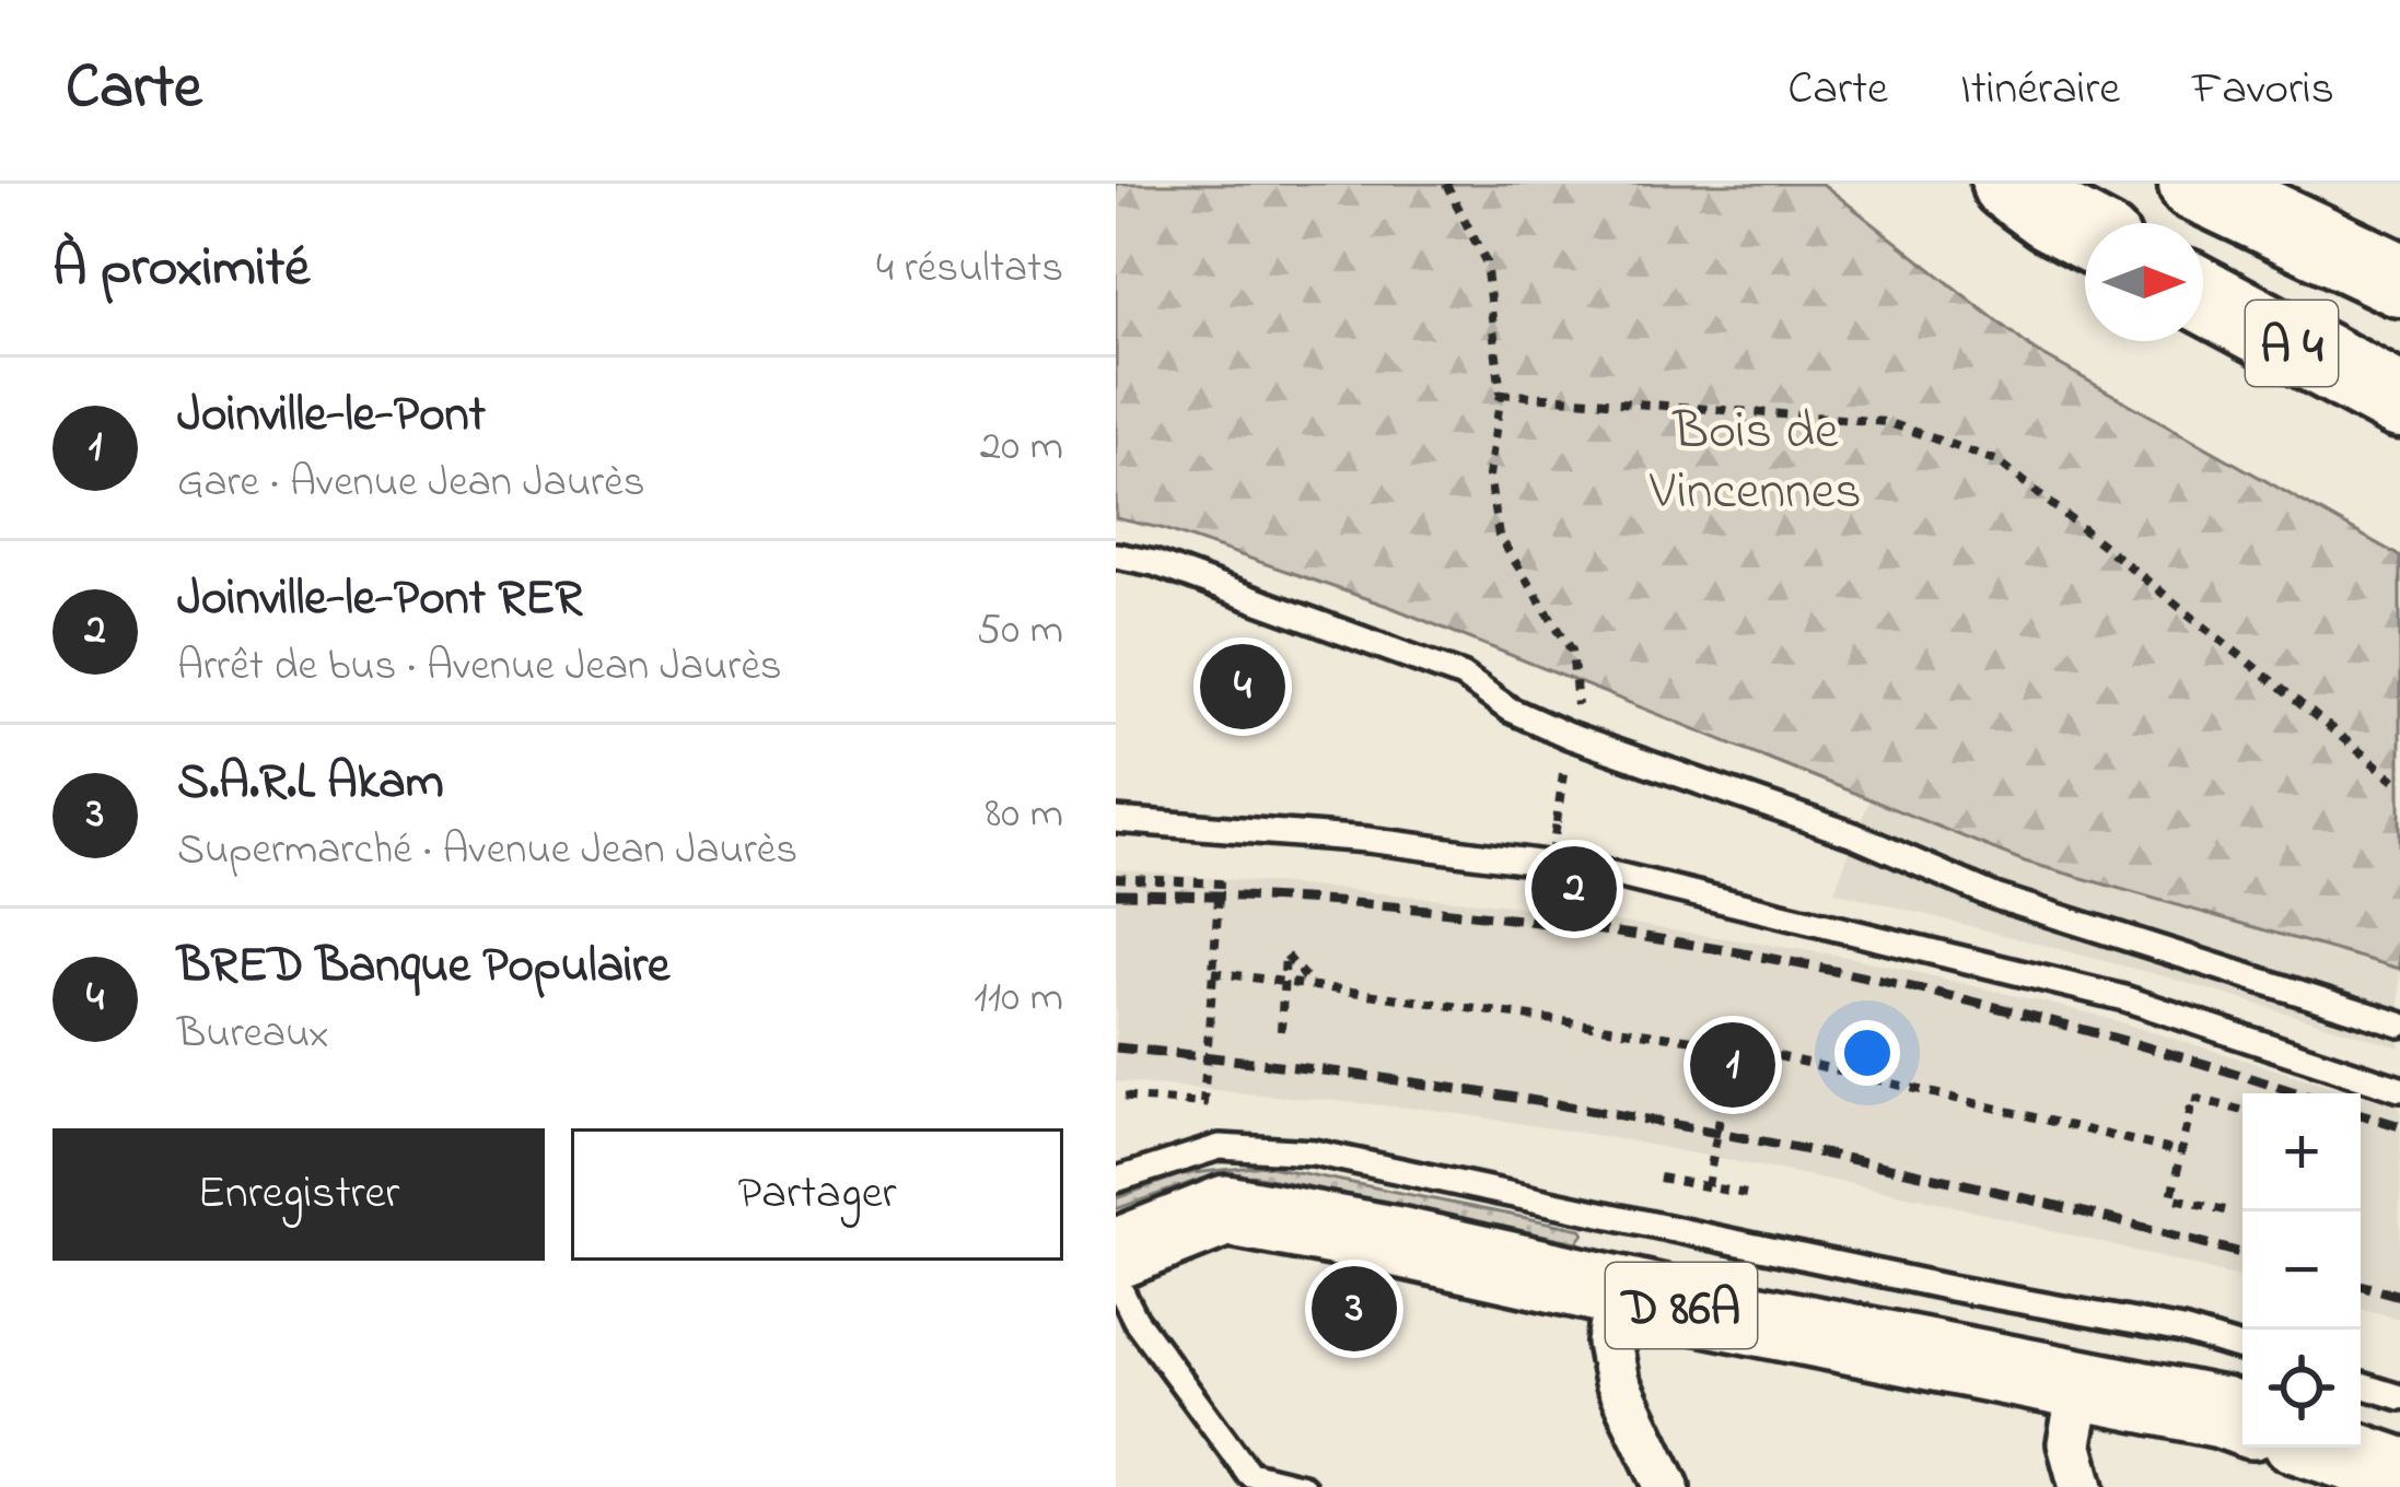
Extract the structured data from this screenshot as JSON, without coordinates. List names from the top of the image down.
{
  "streets": {
    "highway": ["A 4"],
    "main road": ["D 86A"]
  },
  "parks": ["Bois de Vincennes"],
  "north": "right",
  "page": {
    "header": "Carte",
    "nav": ["Carte", "Itinéraire", "Favoris"],
    "heading": ["À proximité", "4 résultats"],
    "list": [
      {
        "mark": "1",
        "name": "Joinville-le-Pont",
        "note": "Gare · Avenue Jean Jaurès",
        "value": "20 m"
      },
      {
        "mark": "2",
        "name": "Joinville-le-Pont RER",
        "note": "Arrêt de bus · Avenue Jean Jaurès",
        "value": "50 m"
      },
      {
        "mark": "3",
        "name": "S.A.R.L Akam",
        "note": "Supermarché · Avenue Jean Jaurès",
        "value": "80 m"
      },
      {
        "mark": "4",
        "name": "BRED Banque Populaire",
        "note": "Bureaux",
        "value": "110 m"
      }
    ],
    "pins": [
      "4",
      "2",
      "1",
      "3"
    ],
    "buttons": ["Enregistrer", "Partager"],
    "map_buttons": ["+", "−"]
  }
}
